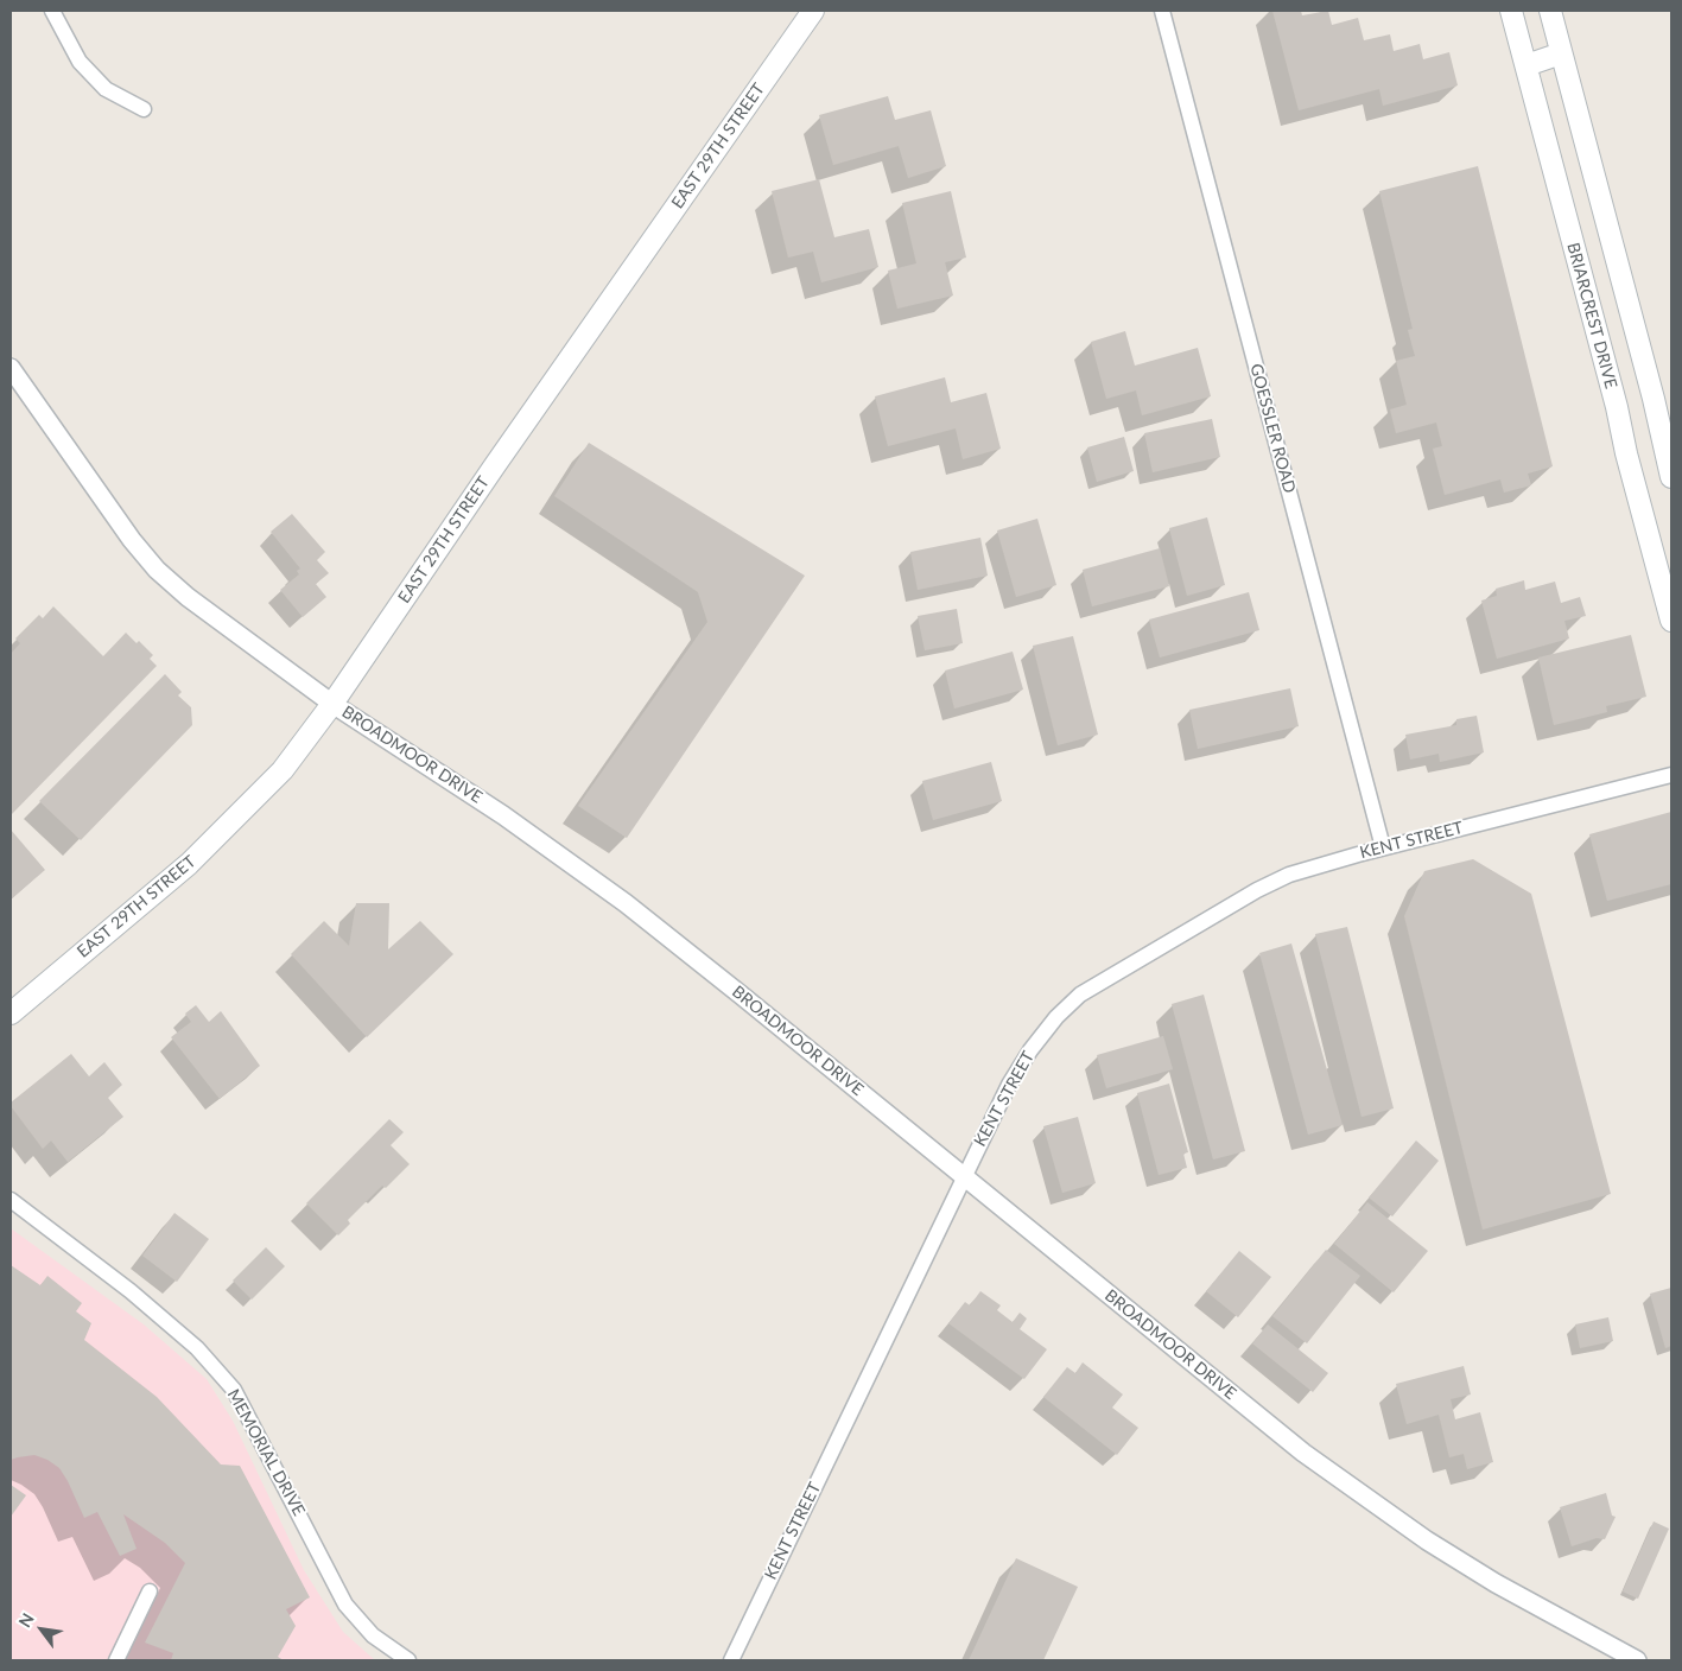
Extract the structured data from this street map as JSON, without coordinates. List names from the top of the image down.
{
  "streets": {
    "main road": ["EAST 29TH STREET", "BRIARCREST DRIVE"],
    "street": [
      "GOESSLER ROAD",
      "BROADMOOR DRIVE",
      "KENT STREET",
      "MEMORIAL DRIVE"
    ]
  },
  "crossings": [
    ["EAST 29TH STREET", "BROADMOOR DRIVE"],
    ["GOESSLER ROAD", "KENT STREET"],
    ["BROADMOOR DRIVE", "KENT STREET"]
  ],
  "north": "top left"
}
